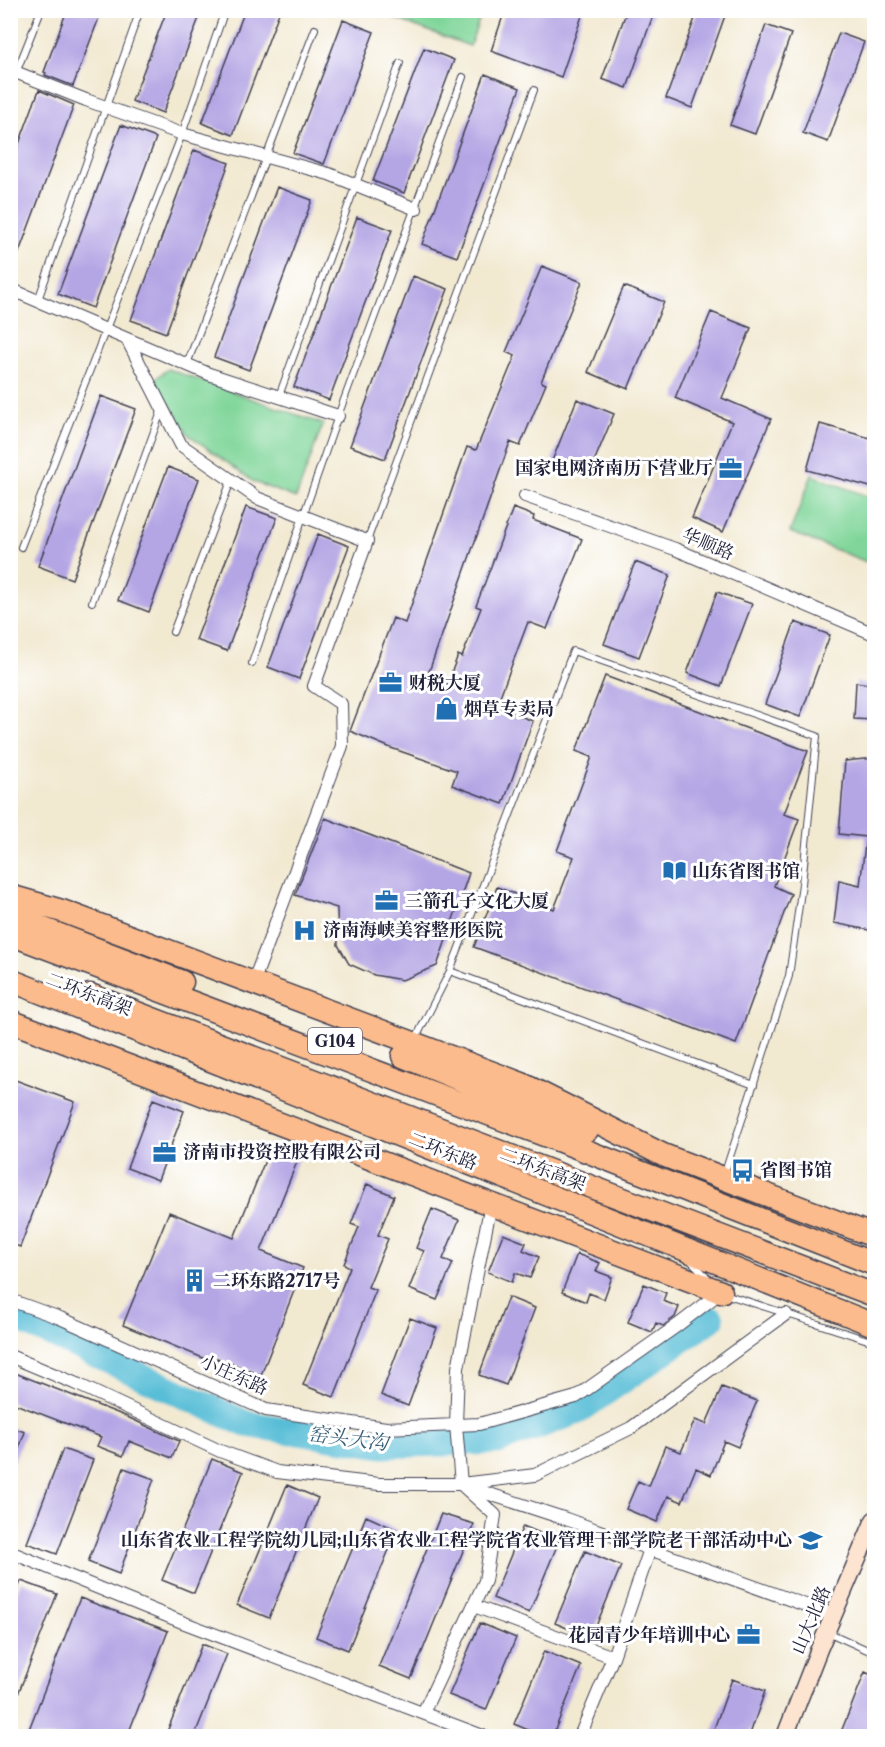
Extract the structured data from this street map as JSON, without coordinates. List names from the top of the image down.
{
  "streets": {
    "highway": ["二环东高架", "G104", "二环东路"],
    "main road": ["山大北路"],
    "street": ["华顺路", "小庄东路"]
  },
  "crossings": [
    ["二环东路", "小庄东路"]
  ],
  "water": ["窑头大沟"],
  "places": {
    "office": [
      "国家电网济南历下营业厅",
      "财税大厦",
      "三箭孔子文化大厦",
      "济南市投资控股有限公司",
      "花园青少年培训中心"
    ],
    "shop": ["烟草专卖局"],
    "library": ["山东省图书馆"],
    "hospital": ["济南海峡美容整形医院"],
    "bus stop": ["省图书馆"],
    "building": ["二环东路2717号"],
    "school or university": ["山东省农业工程学院幼儿园;山东省农业工程学院省农业管理干部学院老干部活动中心"]
  }
}
